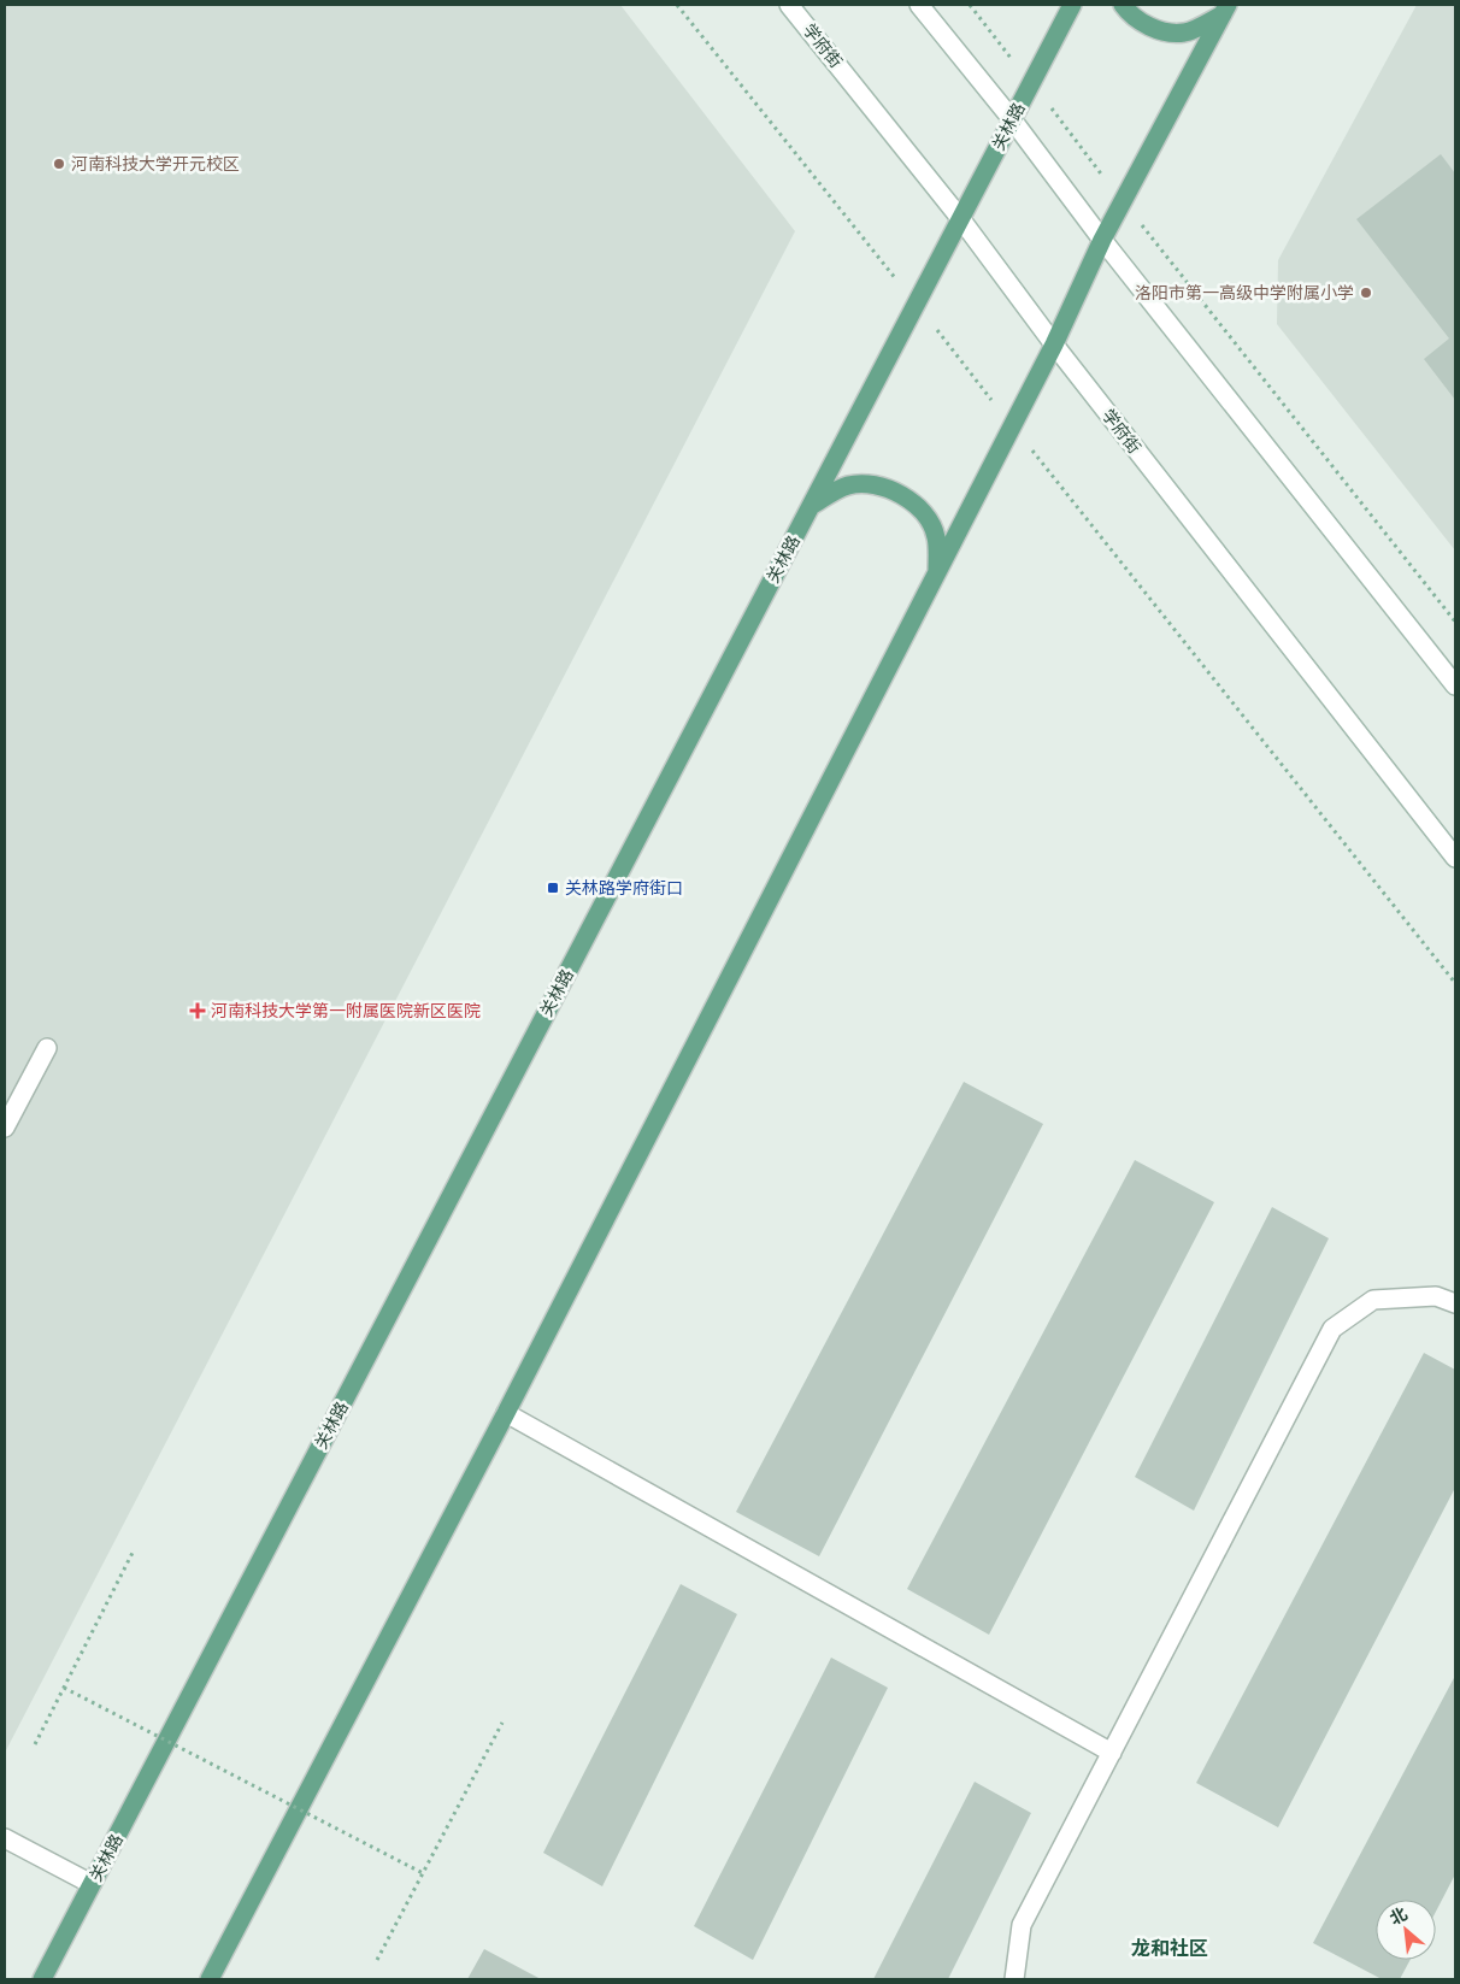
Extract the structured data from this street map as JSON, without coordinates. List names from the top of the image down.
{
  "streets": {
    "main road": ["学府街", "关林路"]
  },
  "crossings": [
    ["学府街", "关林路"]
  ],
  "districts": ["龙和社区"],
  "places": {
    "other": ["河南科技大学开元校区", "洛阳市第一高级中学附属小学"],
    "transit": ["关林路学府街口"],
    "health": ["河南科技大学第一附属医院新区医院"]
  },
  "north": "top left"
}
